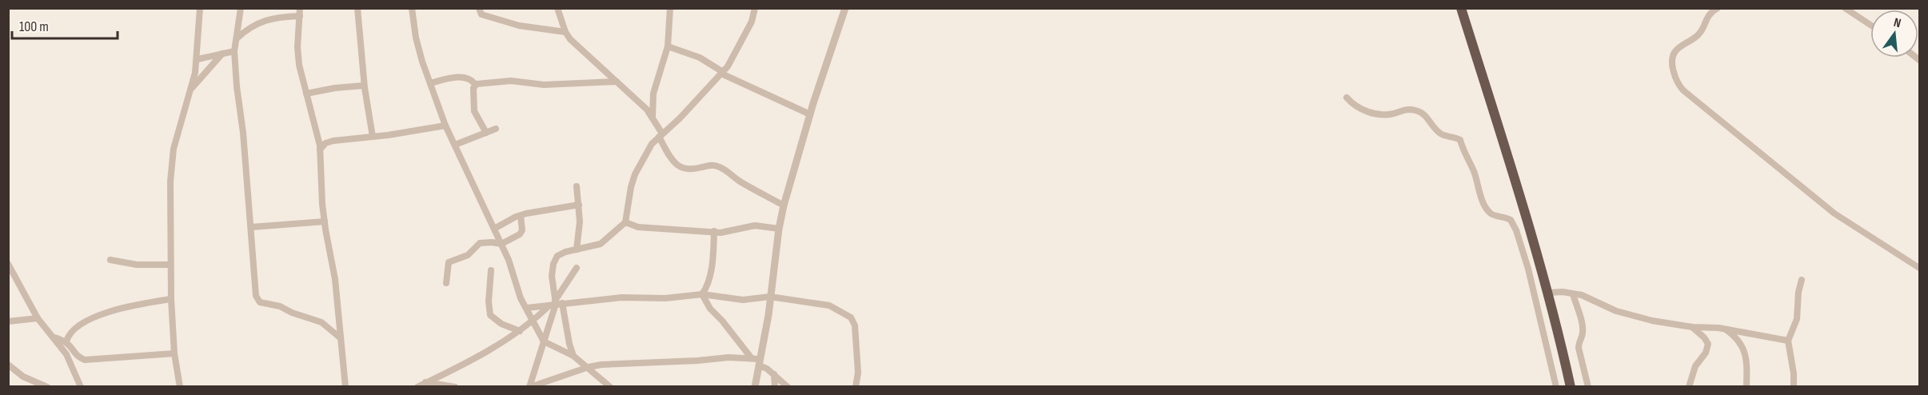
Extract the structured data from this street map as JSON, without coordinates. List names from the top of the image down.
{
  "scale_bar": "100 m",
  "north": "top"
}
